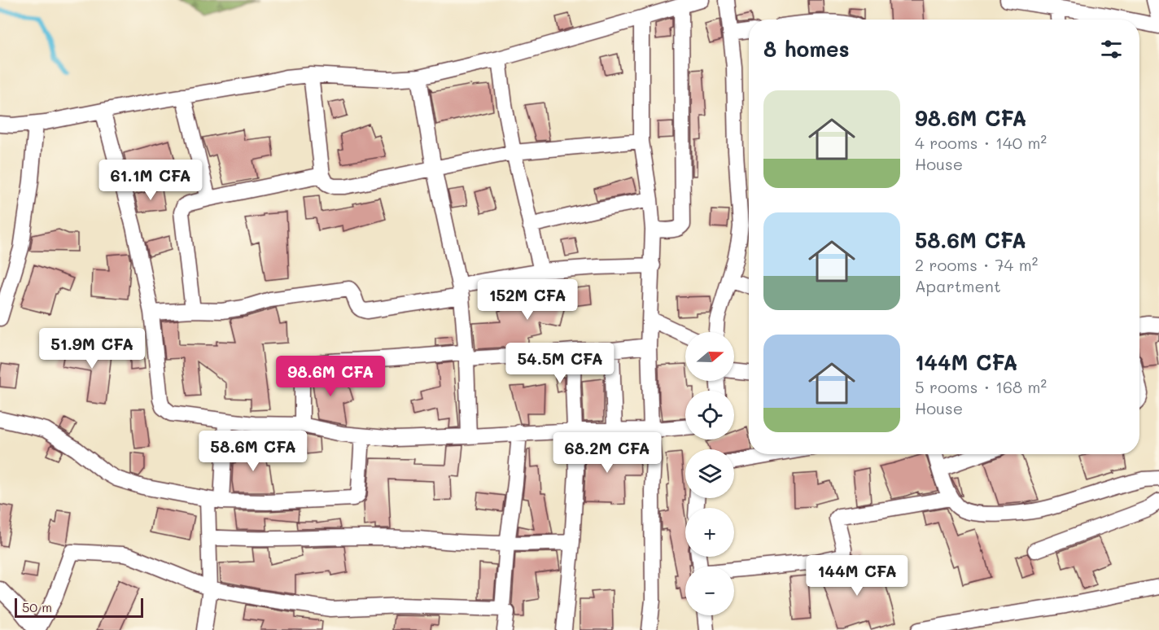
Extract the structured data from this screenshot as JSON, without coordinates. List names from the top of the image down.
{
  "scale_bar": "50 m",
  "north": "right",
  "page": {
    "heading": "8 homes",
    "list": [
      {
        "name": "98.6M CFA",
        "note": "4 rooms · 140 m² · House"
      },
      {
        "name": "58.6M CFA",
        "note": "2 rooms · 74 m² · Apartment"
      },
      {
        "name": "144M CFA",
        "note": "5 rooms · 168 m² · House"
      }
    ],
    "price": [
      "61.1M CFA",
      "152M CFA",
      "51.9M CFA",
      "54.5M CFA",
      "98.6M CFA",
      "58.6M CFA",
      "68.2M CFA",
      "144M CFA"
    ],
    "map_buttons": ["+", "−"],
    "scale": "50 m"
  }
}
